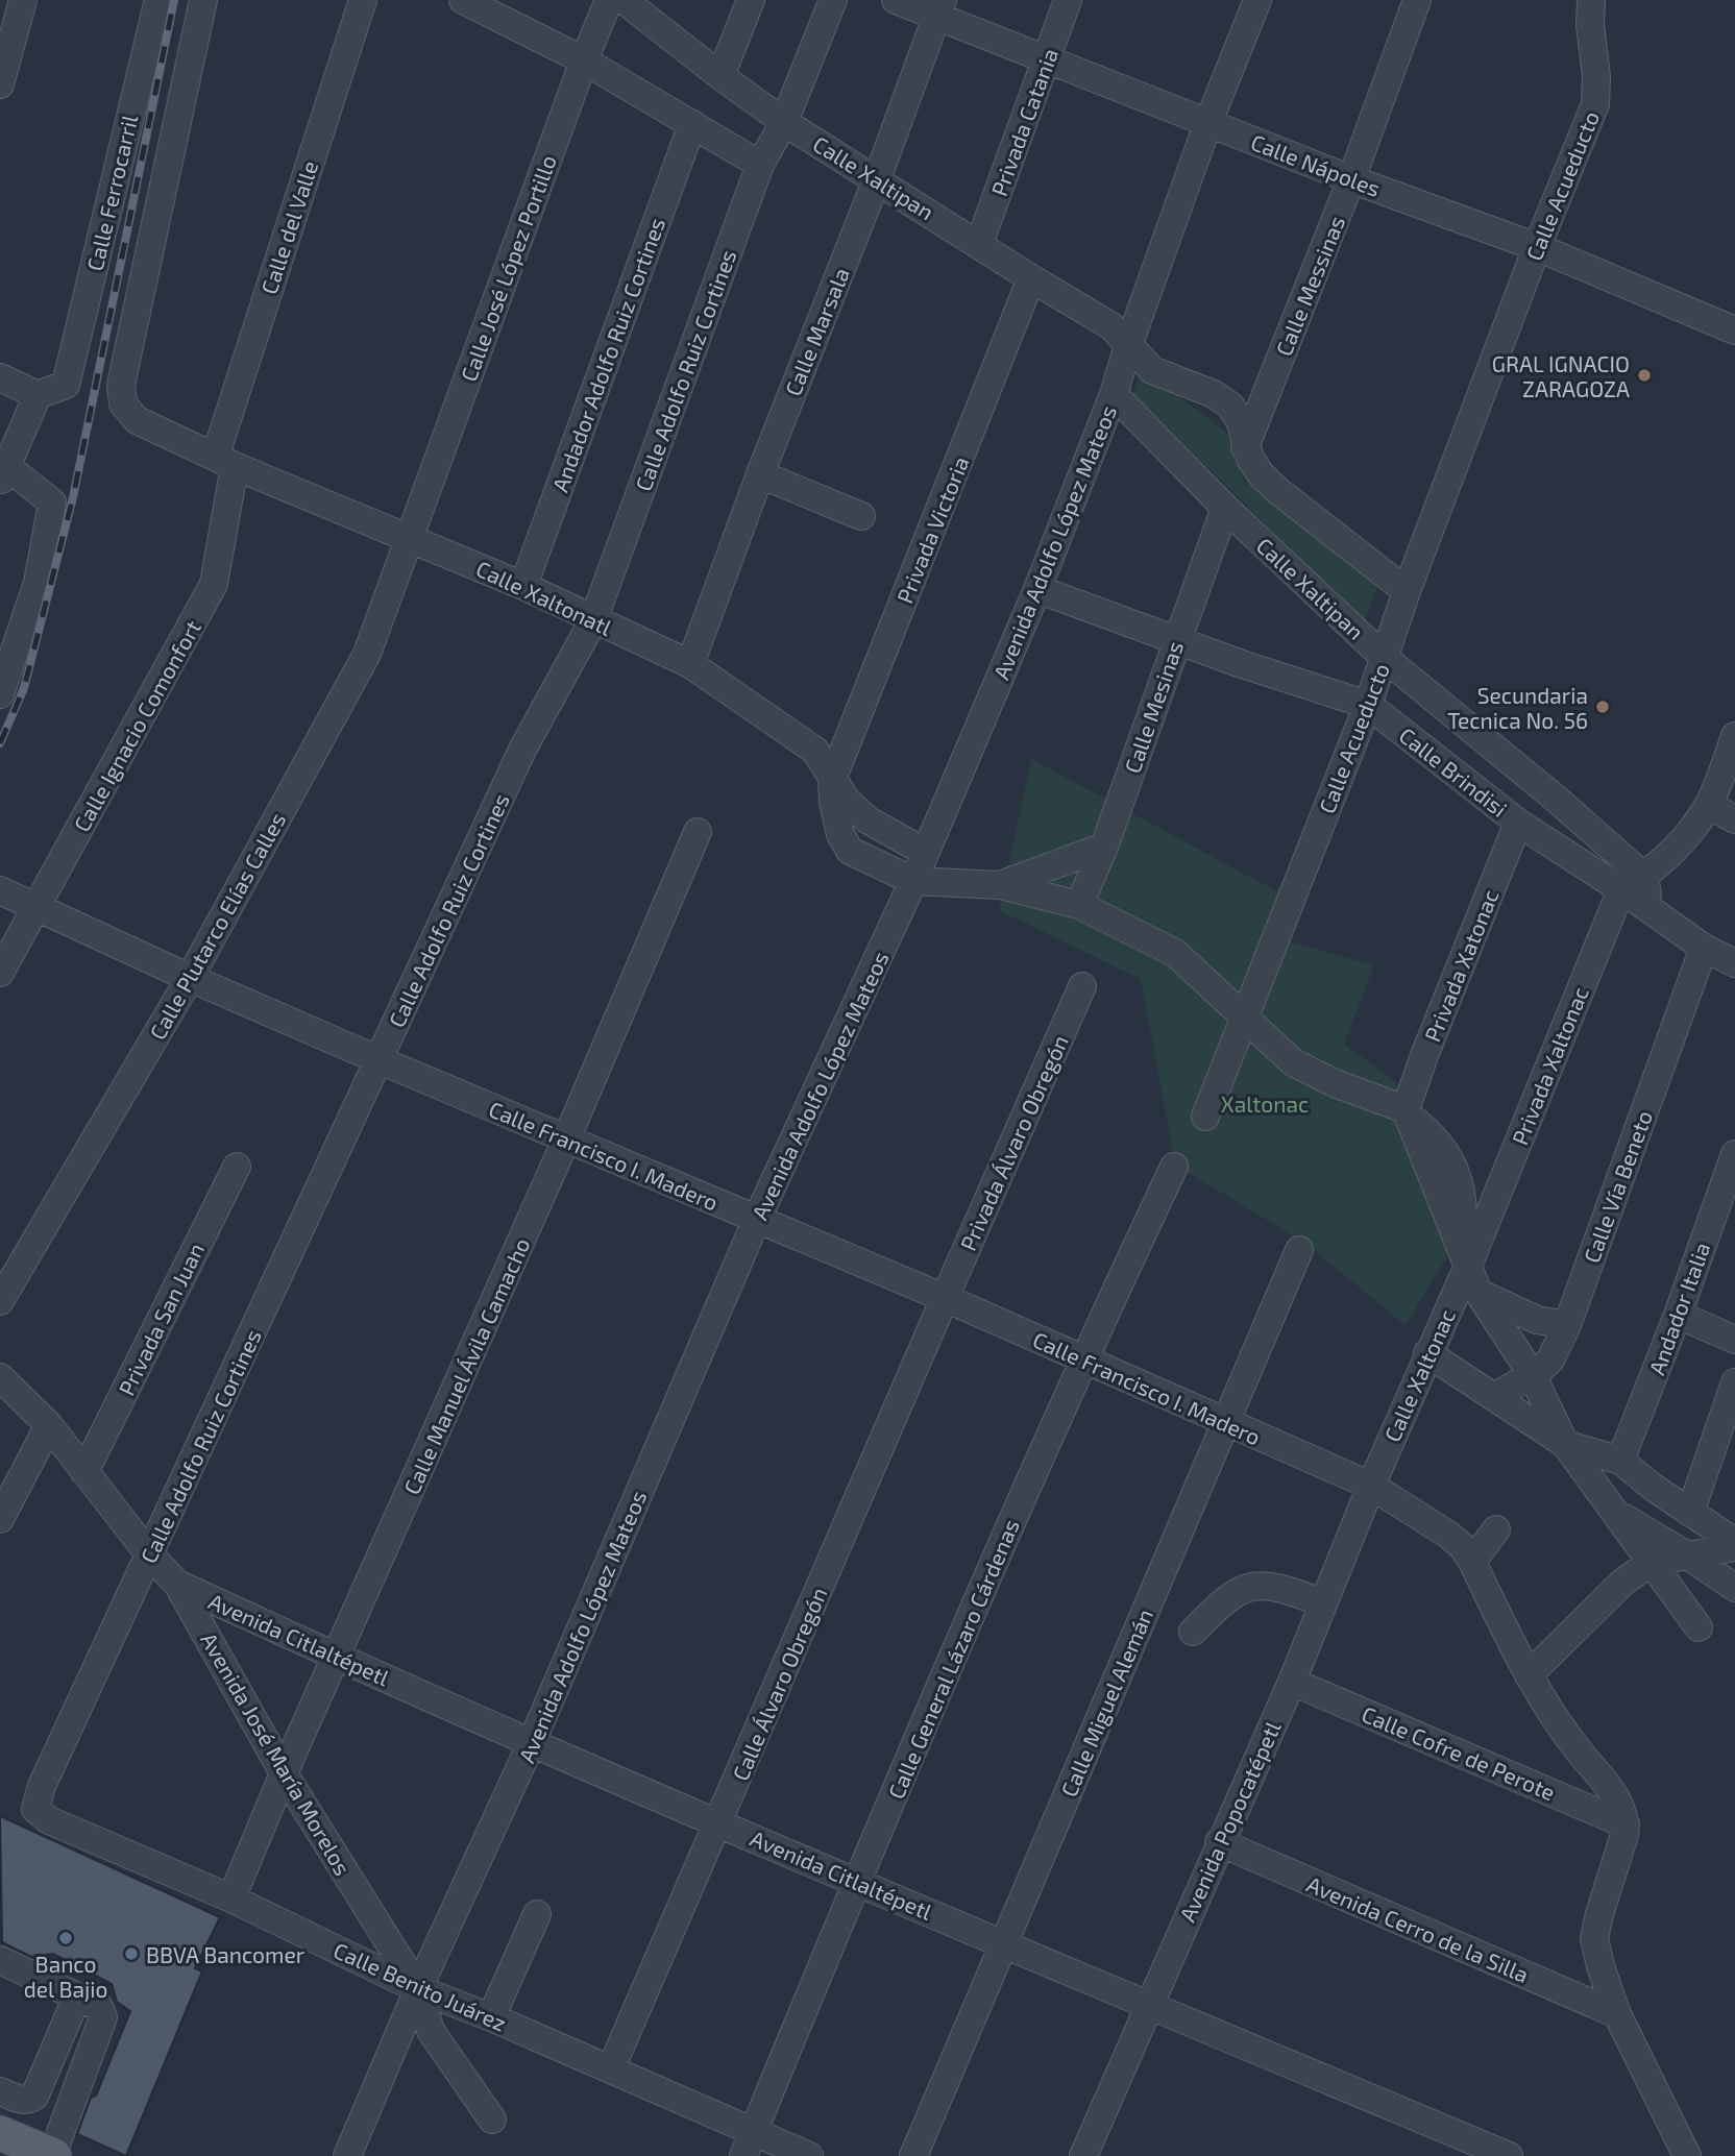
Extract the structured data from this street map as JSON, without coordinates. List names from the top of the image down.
{
  "streets": {
    "street": [
      "Privada Catania",
      "Calle Nápoles",
      "Calle Xaltipan",
      "Calle Acueducto",
      "Calle Ferrocarril",
      "Calle del Valle",
      "Calle José López Portillo",
      "Calle Messinas",
      "Calle Marsala",
      "Andador Adolfo Ruiz Cortines",
      "Calle Adolfo Ruiz Cortines",
      "Privada Victoria",
      "Avenida Adolfo López Mateos",
      "Calle Xaltonatl",
      "Calle Mesinas",
      "Calle Ignacio Comonfort",
      "Calle Brindisi",
      "Calle Plutarco Elías Calles",
      "Privada Xatonac",
      "Privada Xaltonac",
      "Privada Álvaro Obregón",
      "Calle Francisco I. Madero",
      "Calle Vía Beneto",
      "Andador Italia",
      "Privada San Juan",
      "Calle Manuel Ávila Camacho",
      "Calle Xaltonac",
      "Avenida Citlaltépetl",
      "Calle General Lázaro Cárdenas",
      "Calle Álvaro Obregón",
      "Calle Miguel Alemán",
      "Calle Cofre de Perote",
      "Avenida José María Morelos",
      "Avenida Popocatépetl",
      "Avenida Cerro de la Silla",
      "Calle Benito Juárez"
    ]
  },
  "crossings": [
    ["Privada Catania", "Calle Nápoles"],
    ["Privada Catania", "Calle Xaltipan"],
    ["Calle Nápoles", "Calle Acueducto"],
    ["Calle Nápoles", "Calle Messinas"],
    ["Calle Nápoles", "Calle Marsala"],
    ["Calle Nápoles", "Avenida Adolfo López Mateos"],
    ["Calle Xaltipan", "Calle Acueducto"],
    ["Calle Xaltipan", "Calle Messinas"],
    ["Calle Xaltipan", "Calle Marsala"],
    ["Calle Xaltipan", "Calle Adolfo Ruiz Cortines"],
    ["Calle Xaltipan", "Privada Victoria"],
    ["Calle Xaltipan", "Avenida Adolfo López Mateos"],
    ["Calle Xaltipan", "Calle Mesinas"],
    ["Calle Xaltipan", "Calle Brindisi"],
    ["Calle Acueducto", "Calle Brindisi"],
    ["Calle del Valle", "Calle Xaltonatl"],
    ["Calle del Valle", "Calle Ignacio Comonfort"],
    ["Calle José López Portillo", "Calle Xaltonatl"],
    ["Calle José López Portillo", "Calle Plutarco Elías Calles"],
    ["Calle Marsala", "Calle Xaltonatl"],
    ["Andador Adolfo Ruiz Cortines", "Calle Xaltonatl"],
    ["Calle Adolfo Ruiz Cortines", "Calle Xaltonatl"],
    ["Calle Adolfo Ruiz Cortines", "Calle Francisco I. Madero"],
    ["Calle Adolfo Ruiz Cortines", "Avenida José María Morelos"],
    ["Calle Adolfo Ruiz Cortines", "Calle Benito Juárez"],
    ["Privada Victoria", "Calle Xaltonatl"],
    ["Avenida Adolfo López Mateos", "Calle Xaltonatl"],
    ["Avenida Adolfo López Mateos", "Calle Brindisi"],
    ["Avenida Adolfo López Mateos", "Calle Francisco I. Madero"],
    ["Avenida Adolfo López Mateos", "Avenida Citlaltépetl"],
    ["Avenida Adolfo López Mateos", "Avenida José María Morelos"],
    ["Avenida Adolfo López Mateos", "Calle Benito Juárez"],
    ["Calle Xaltonatl", "Calle Ignacio Comonfort"],
    ["Calle Xaltonatl", "Calle Plutarco Elías Calles"],
    ["Calle Mesinas", "Calle Brindisi"],
    ["Calle Ignacio Comonfort", "Calle Francisco I. Madero"],
    ["Calle Brindisi", "Privada Xatonac"],
    ["Calle Brindisi", "Privada Xaltonac"],
    ["Calle Plutarco Elías Calles", "Calle Francisco I. Madero"],
    ["Privada Xaltonac", "Calle Xaltonac"],
    ["Privada Álvaro Obregón", "Calle Francisco I. Madero"],
    ["Privada Álvaro Obregón", "Calle Álvaro Obregón"],
    ["Calle Francisco I. Madero", "Calle Manuel Ávila Camacho"],
    ["Calle Francisco I. Madero", "Calle Xaltonac"],
    ["Calle Francisco I. Madero", "Calle General Lázaro Cárdenas"],
    ["Calle Francisco I. Madero", "Calle Álvaro Obregón"],
    ["Calle Francisco I. Madero", "Calle Miguel Alemán"],
    ["Calle Francisco I. Madero", "Calle Cofre de Perote"],
    ["Calle Francisco I. Madero", "Avenida Popocatépetl"],
    ["Privada San Juan", "Avenida José María Morelos"],
    ["Calle Manuel Ávila Camacho", "Avenida Citlaltépetl"],
    ["Calle Manuel Ávila Camacho", "Avenida José María Morelos"],
    ["Calle Manuel Ávila Camacho", "Calle Benito Juárez"],
    ["Calle Xaltonac", "Avenida Popocatépetl"],
    ["Avenida Citlaltépetl", "Calle General Lázaro Cárdenas"],
    ["Avenida Citlaltépetl", "Calle Álvaro Obregón"],
    ["Avenida Citlaltépetl", "Calle Miguel Alemán"],
    ["Avenida Citlaltépetl", "Avenida José María Morelos"],
    ["Avenida Citlaltépetl", "Avenida Popocatépetl"],
    ["Calle General Lázaro Cárdenas", "Calle Benito Juárez"],
    ["Calle Álvaro Obregón", "Calle Benito Juárez"],
    ["Calle Cofre de Perote", "Avenida Popocatépetl"],
    ["Avenida José María Morelos", "Calle Benito Juárez"],
    ["Avenida Popocatépetl", "Avenida Cerro de la Silla"]
  ],
  "parks": ["Xaltonac"],
  "places": [
    "GRAL IGNACIO ZARAGOZA",
    "Secundaria Tecnica No. 56",
    "Banco del Bajio",
    "BBVA Bancomer"
  ]
}
